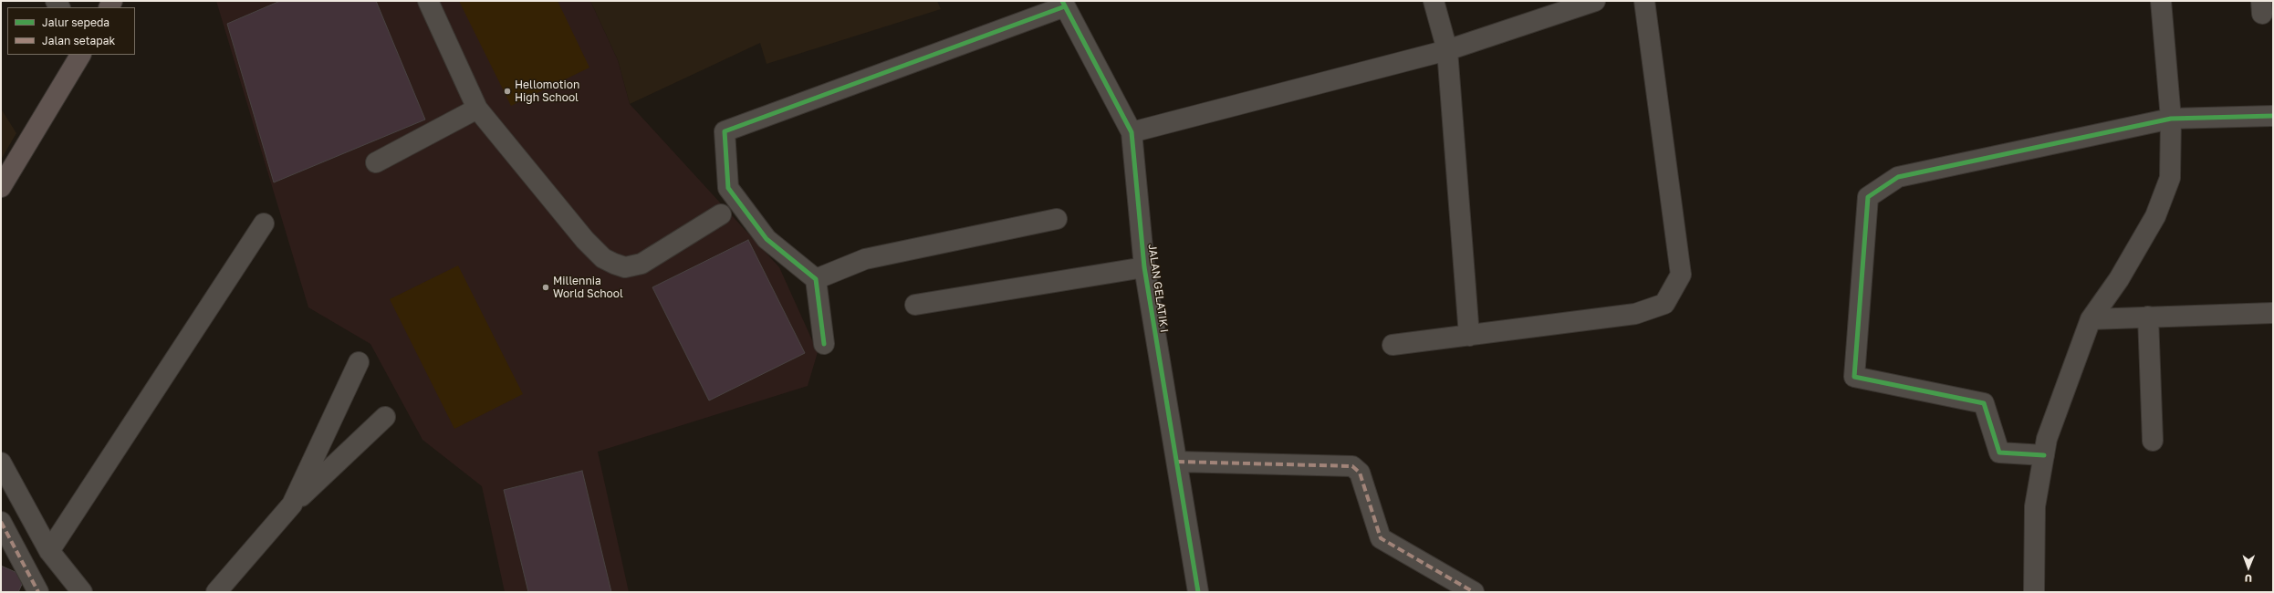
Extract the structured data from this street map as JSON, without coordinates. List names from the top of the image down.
{
  "streets": {
    "street": ["JALAN GELATIK I"]
  },
  "places": ["Hellomotion High School", "Millennia World School"],
  "legend": ["Jalur sepeda", "Jalan setapak"],
  "north": "bottom"
}
